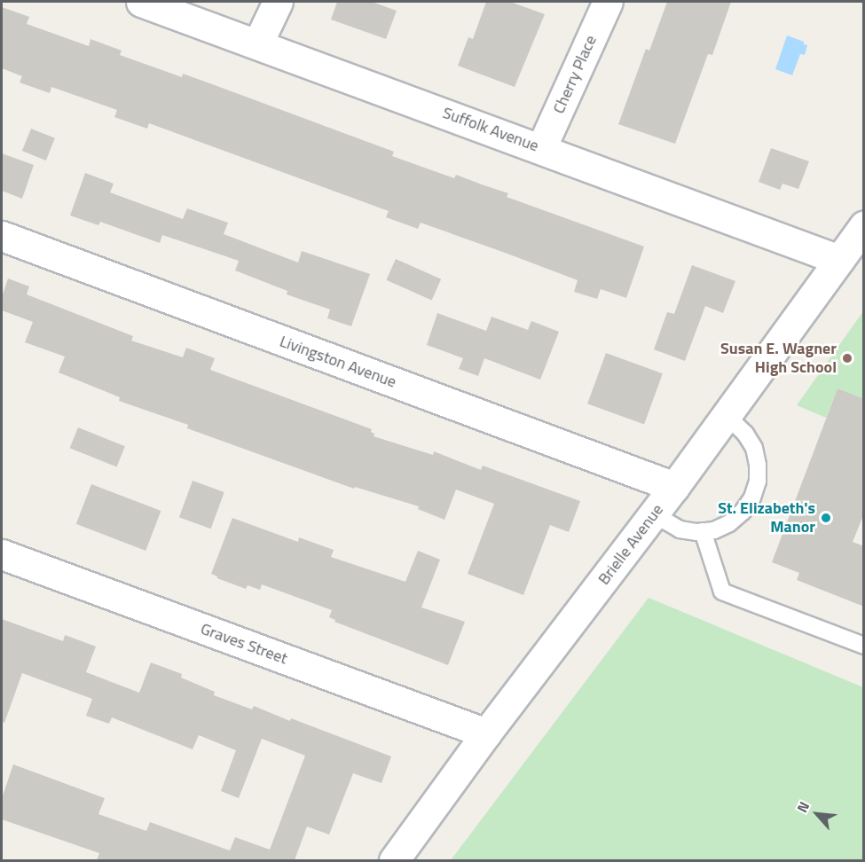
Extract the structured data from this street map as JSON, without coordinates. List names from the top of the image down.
{
  "streets": {
    "street": [
      "Cherry Place",
      "Suffolk Avenue",
      "Livingston Avenue",
      "Brielle Avenue",
      "Graves Street"
    ]
  },
  "crossings": [
    ["Cherry Place", "Suffolk Avenue"],
    ["Suffolk Avenue", "Brielle Avenue"],
    ["Livingston Avenue", "Brielle Avenue"],
    ["Brielle Avenue", "Graves Street"]
  ],
  "places": ["Susan E. Wagner High School", "St. Elizabeth's Manor"],
  "north": "top left"
}
